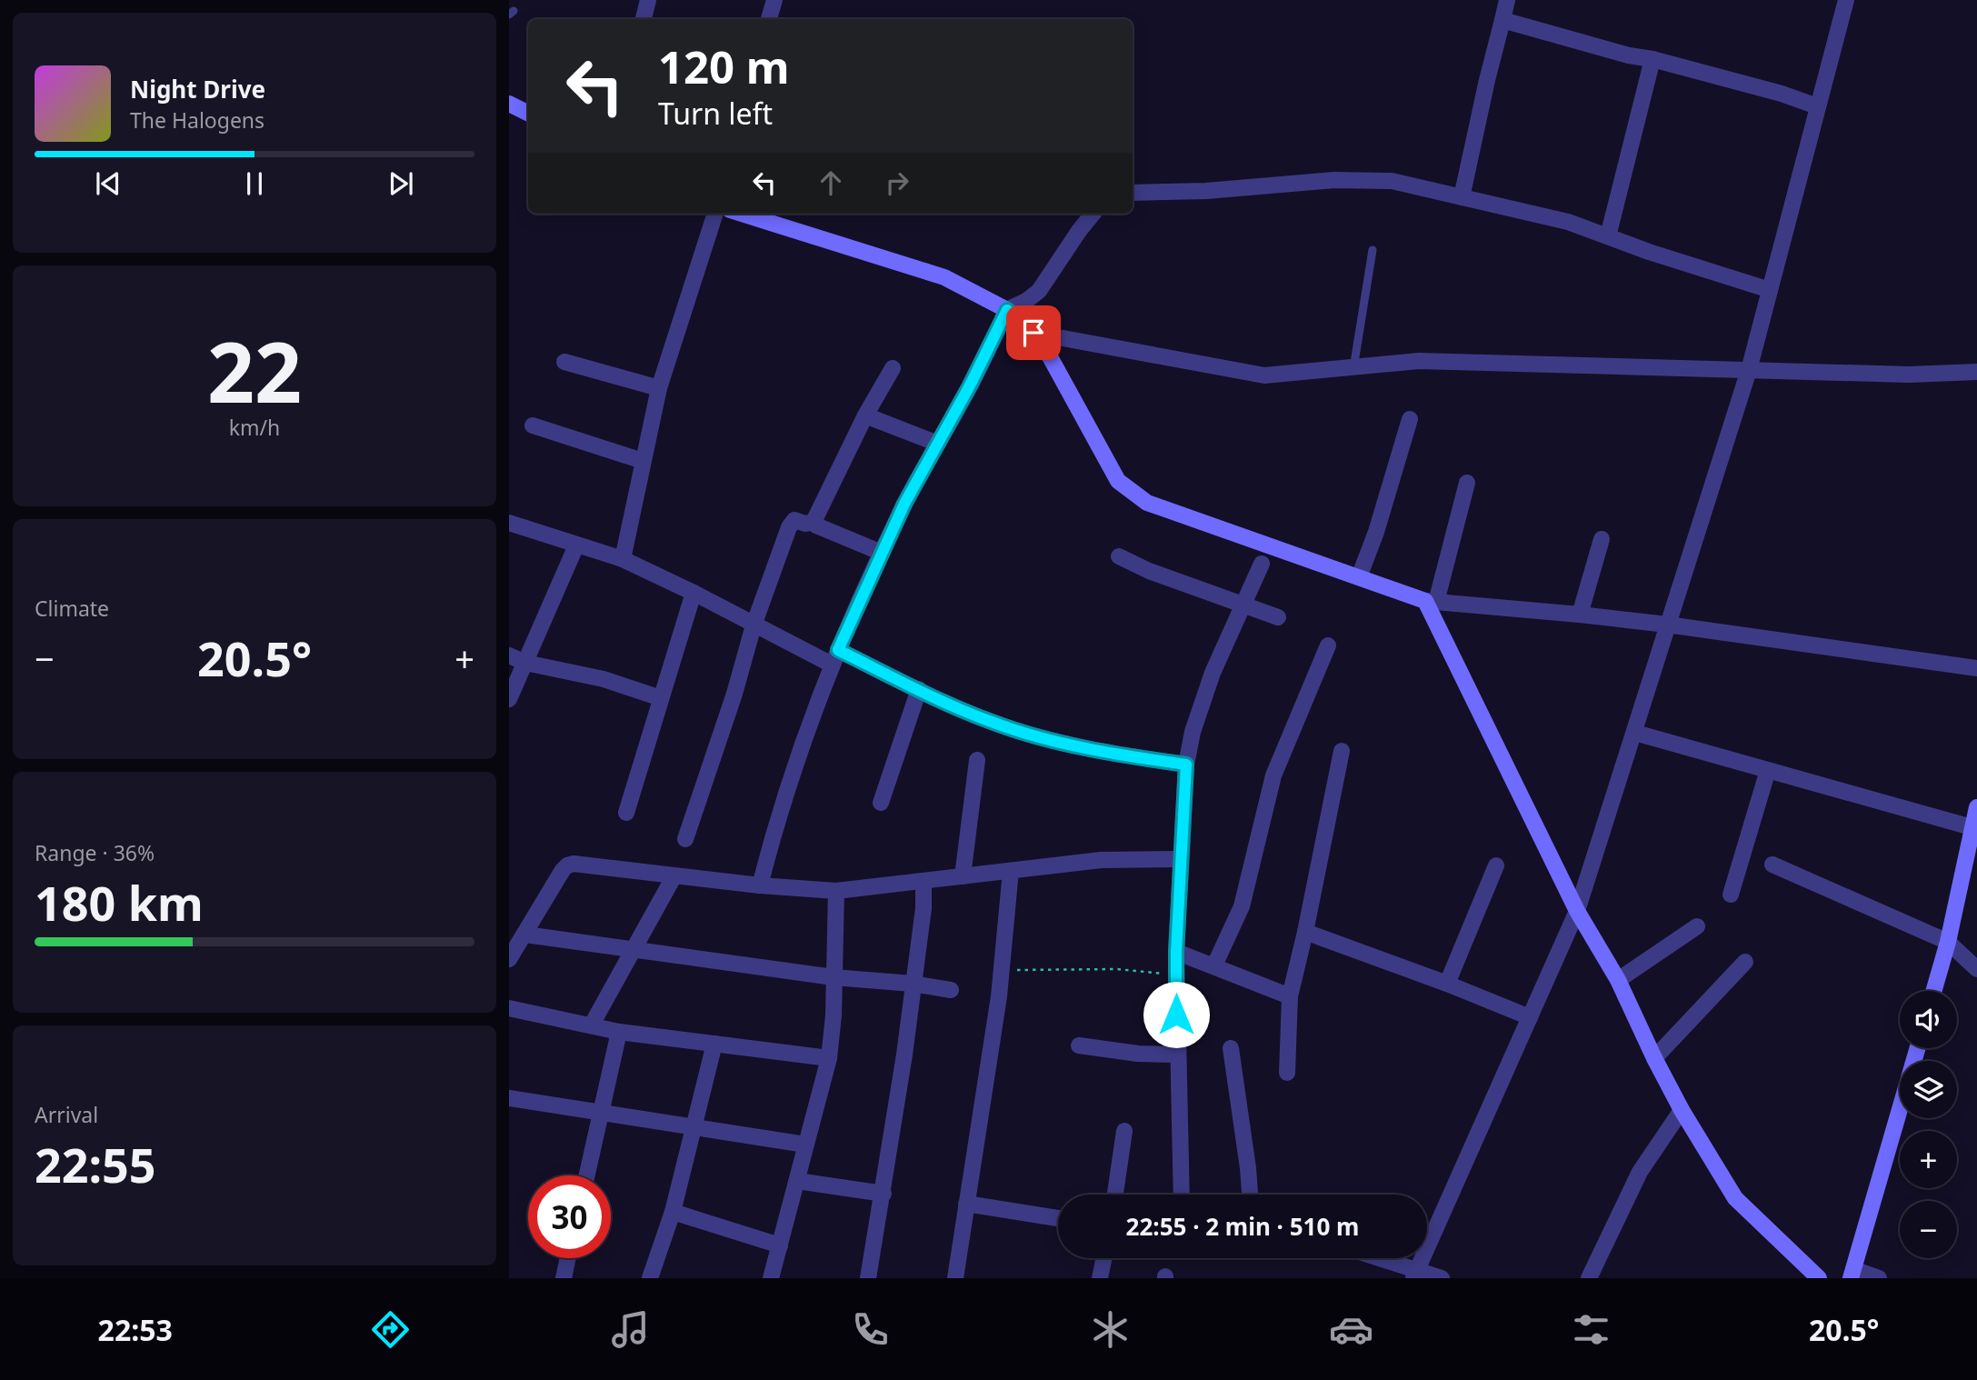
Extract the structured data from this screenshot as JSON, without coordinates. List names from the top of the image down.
{
  "page": {
    "turn": ["120 m", "Turn left"],
    "song": ["Night Drive", "The Halogens"],
    "tile": [
      ["22", "km/h"],
      "Climate",
      ["Range · 36%", "180 km"],
      ["Arrival", "22:55"]
    ],
    "heat": ["−", "20.5°", "+"],
    "map_buttons": ["+", "−"],
    "limit": "30",
    "trip": "22:55 · 2 min · 510 m",
    "tabs": ["22:53", "20.5°"]
  }
}
